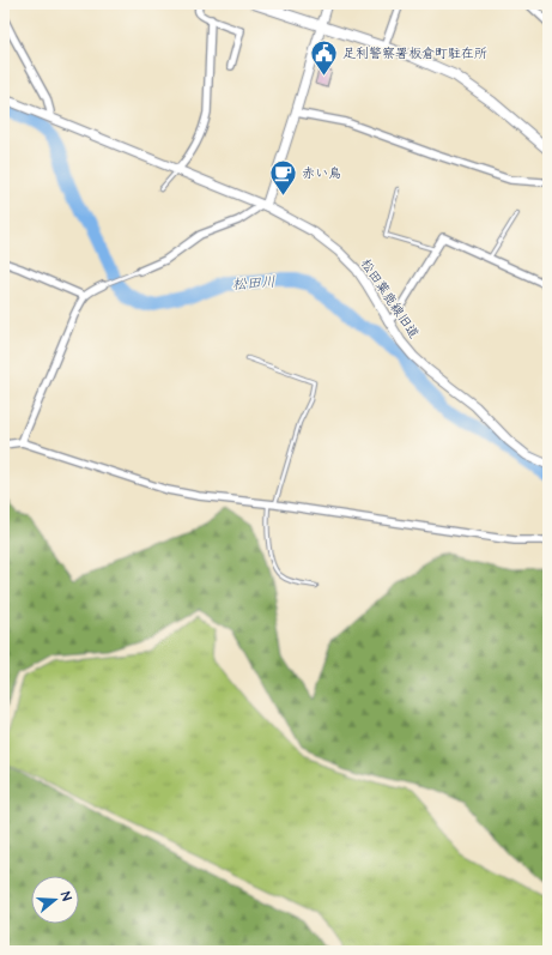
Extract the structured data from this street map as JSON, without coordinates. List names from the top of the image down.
{
  "streets": {
    "street": ["松田葉鹿線旧道"]
  },
  "water": ["松田川"],
  "places": {
    "public building": ["足利警察署板倉町駐在所"],
    "cafe": ["赤い鳥"]
  },
  "north": "right"
}
